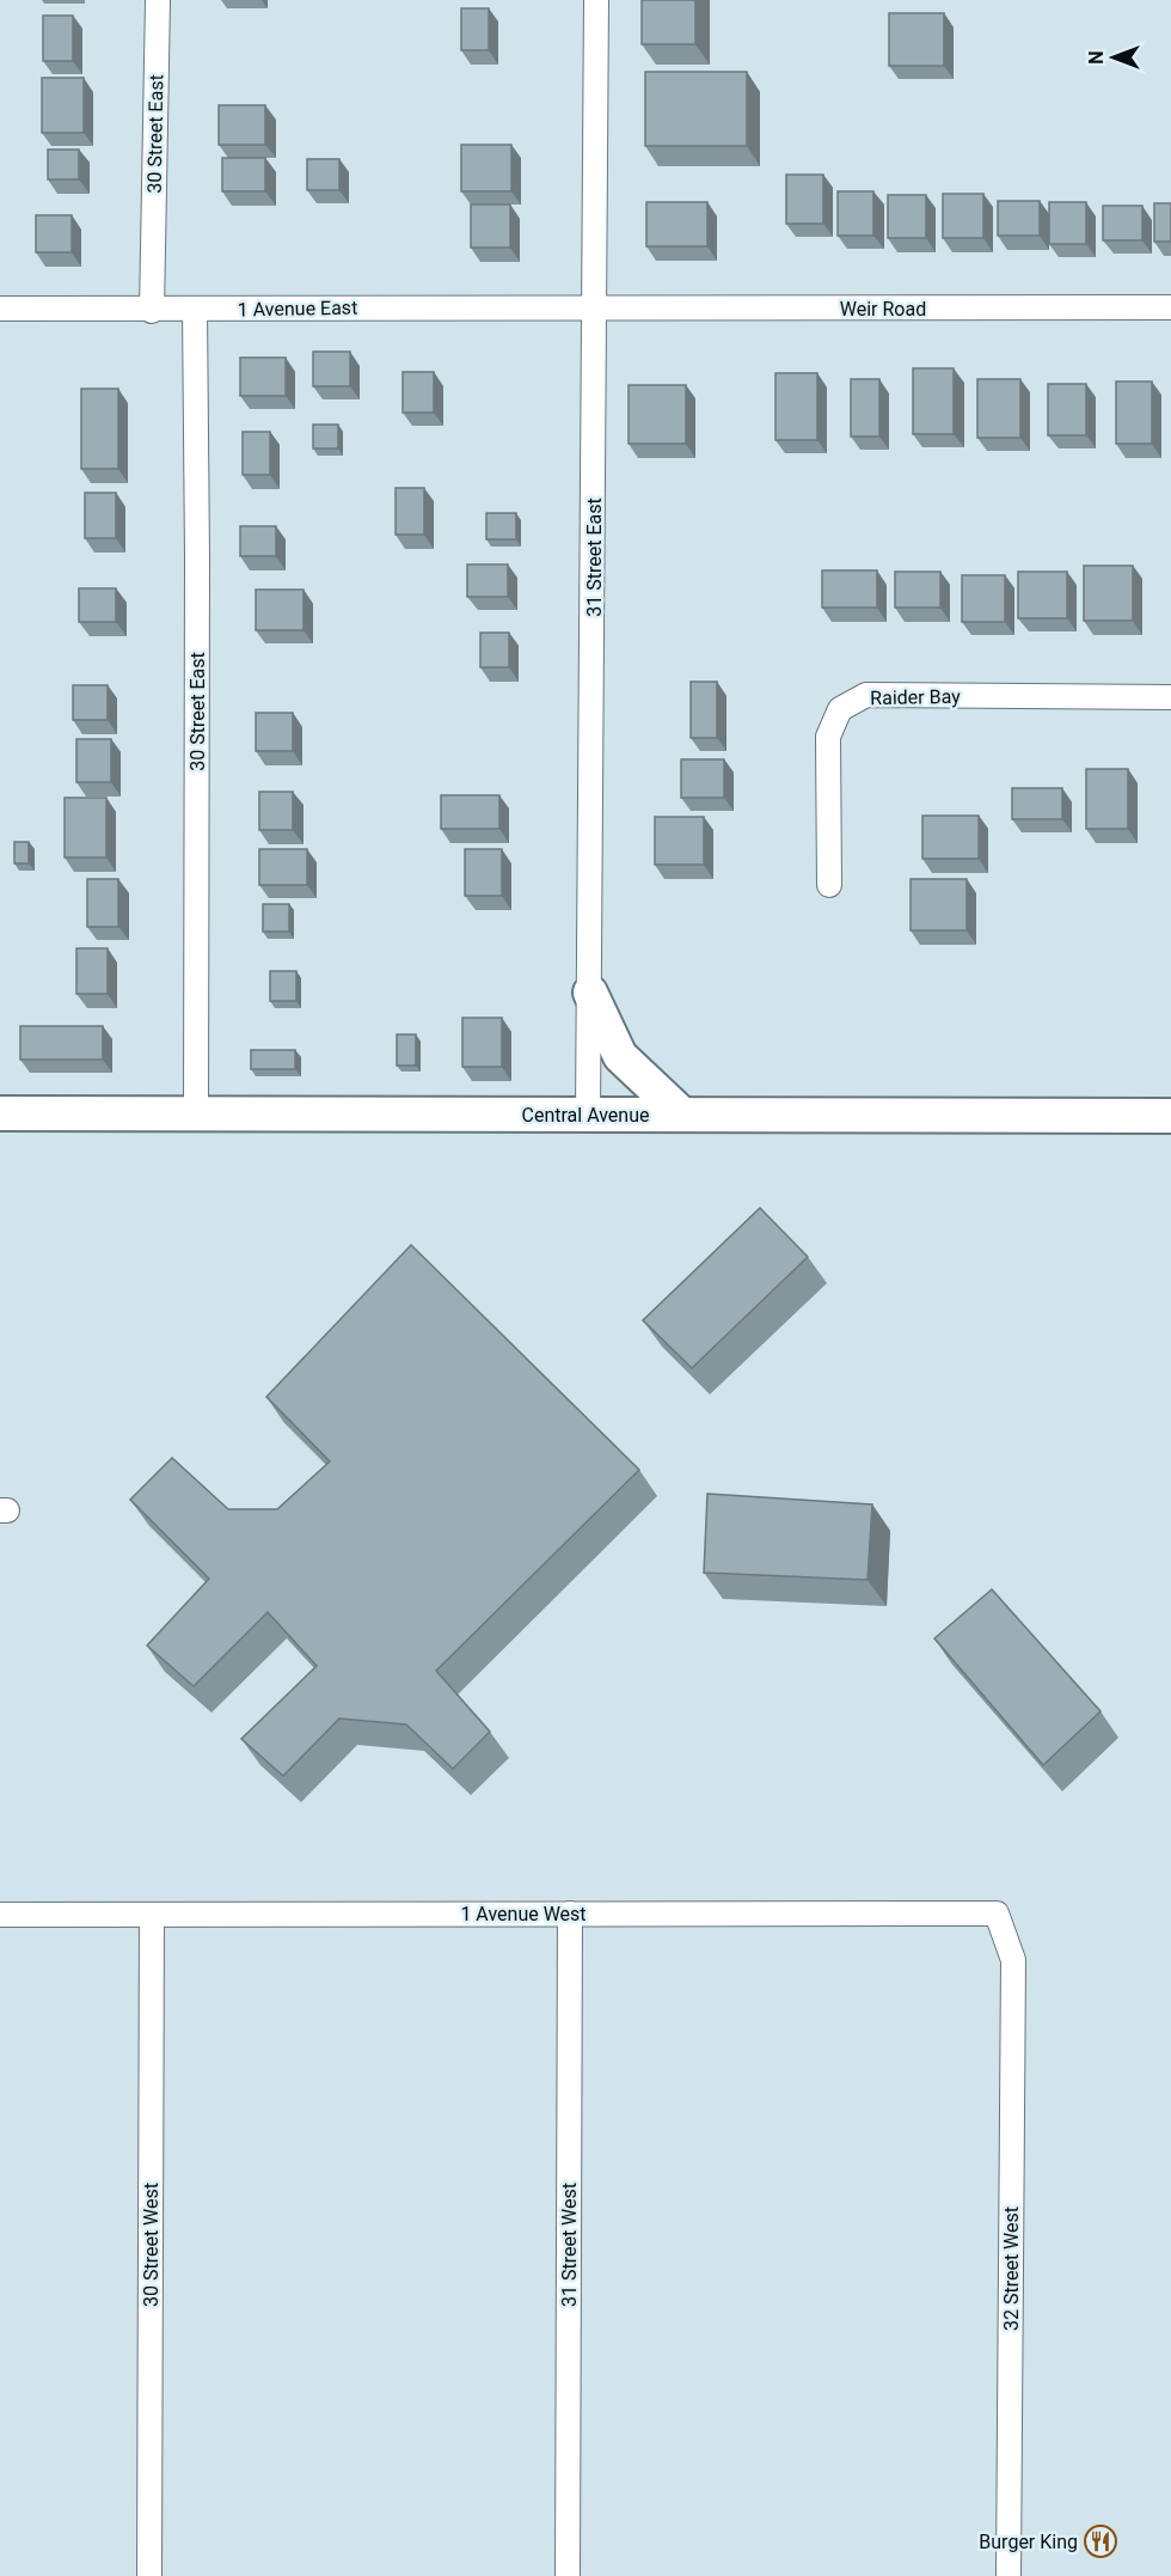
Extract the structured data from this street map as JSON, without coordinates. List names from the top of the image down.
{
  "streets": {
    "street": [
      "30 Street East",
      "1 Avenue East",
      "Weir Road",
      "31 Street East",
      "Raider Bay",
      "Central Avenue",
      "1 Avenue West",
      "30 Street West",
      "31 Street West",
      "32 Street West"
    ]
  },
  "crossings": [
    ["30 Street East", "1 Avenue East"],
    ["30 Street East", "Central Avenue"],
    ["1 Avenue East", "Weir Road"],
    ["1 Avenue East", "31 Street East"],
    ["Weir Road", "31 Street East"],
    ["31 Street East", "Central Avenue"],
    ["1 Avenue West", "30 Street West"],
    ["1 Avenue West", "31 Street West"],
    ["1 Avenue West", "32 Street West"]
  ],
  "places": {
    "restaurant": ["Burger King"]
  },
  "north": "left"
}
